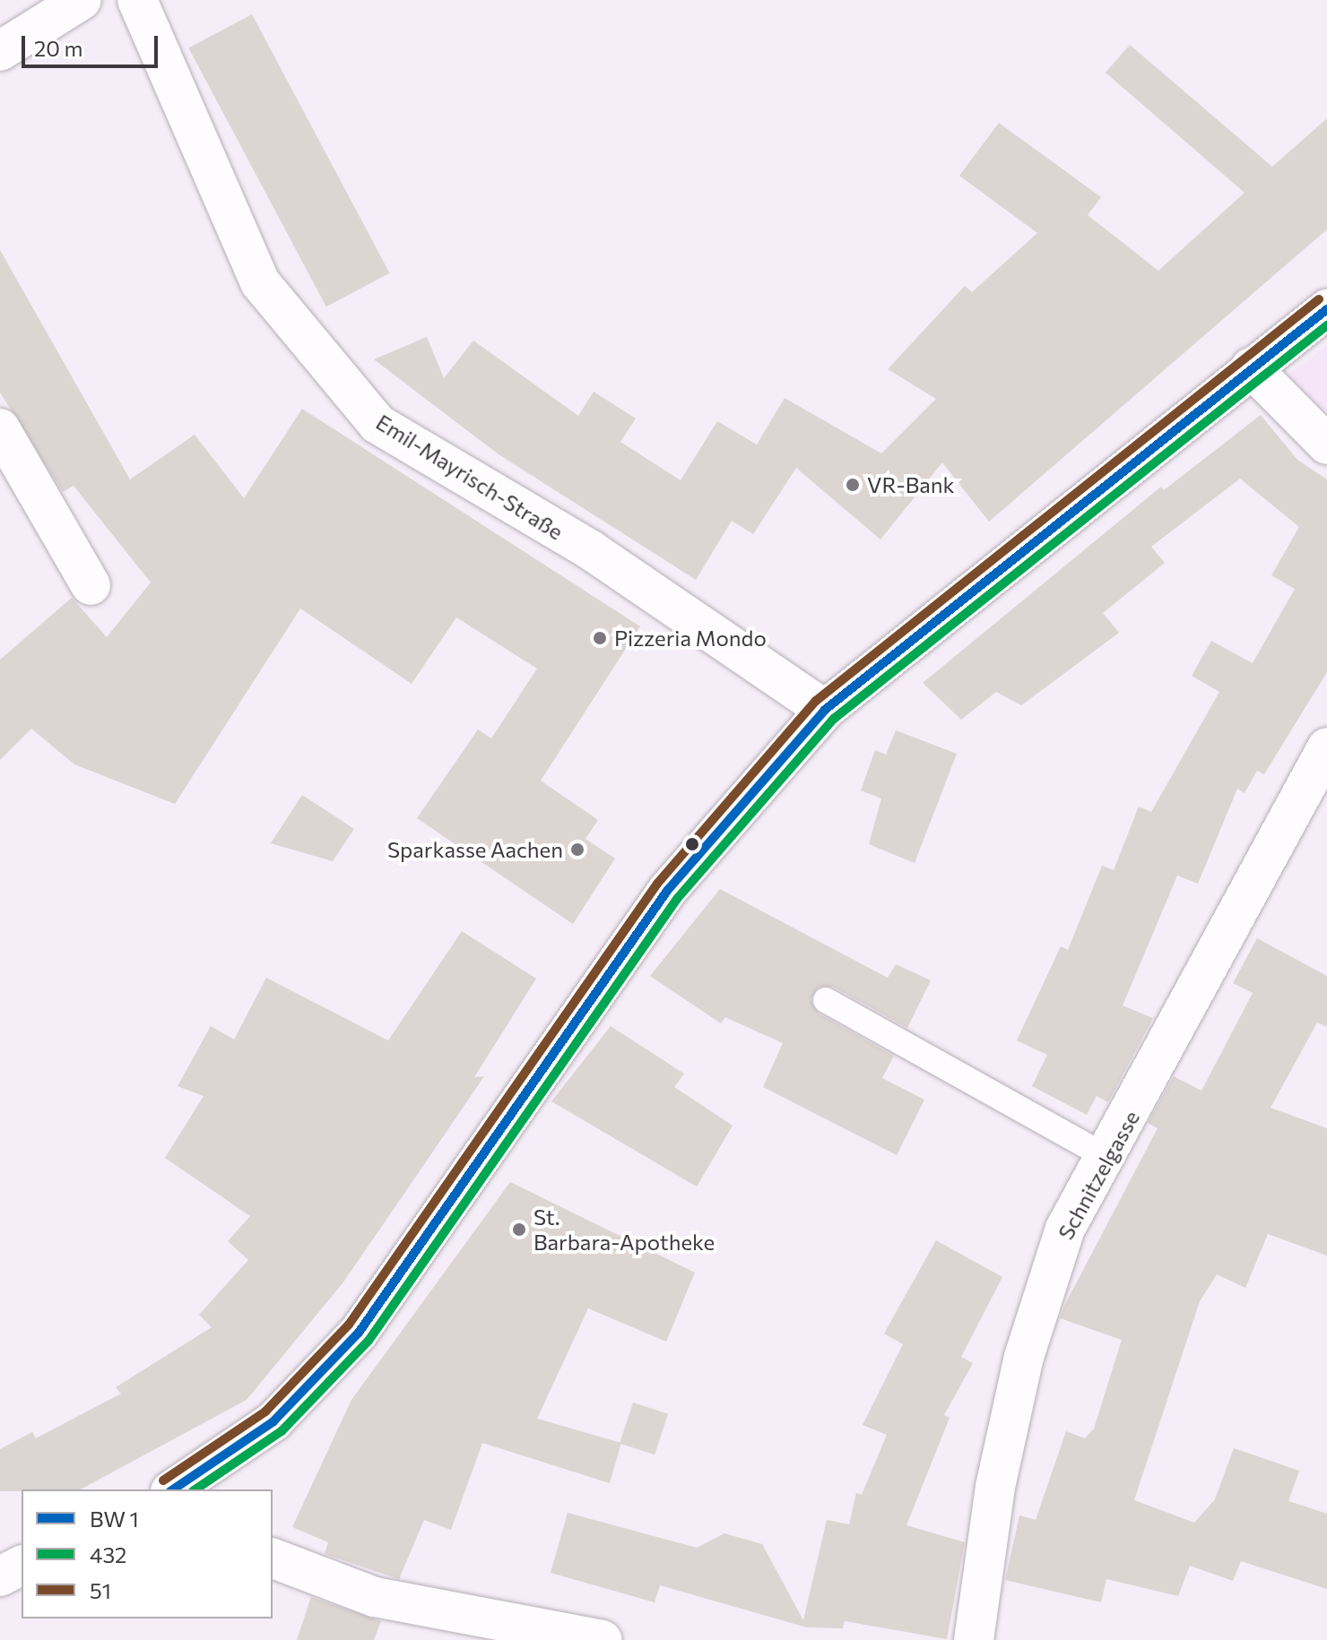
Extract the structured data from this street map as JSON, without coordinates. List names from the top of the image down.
{
  "streets": {
    "street": ["Emil-Mayrisch-Straße", "Schnitzelgasse"]
  },
  "places": [
    "VR-Bank",
    "Pizzeria Mondo",
    "Sparkasse Aachen",
    "St. Barbara-Apotheke"
  ],
  "lines": ["transit line 51", "transit line 432"],
  "legend": ["BW 1", "432", "51"],
  "scale_bar": "20 m"
}
